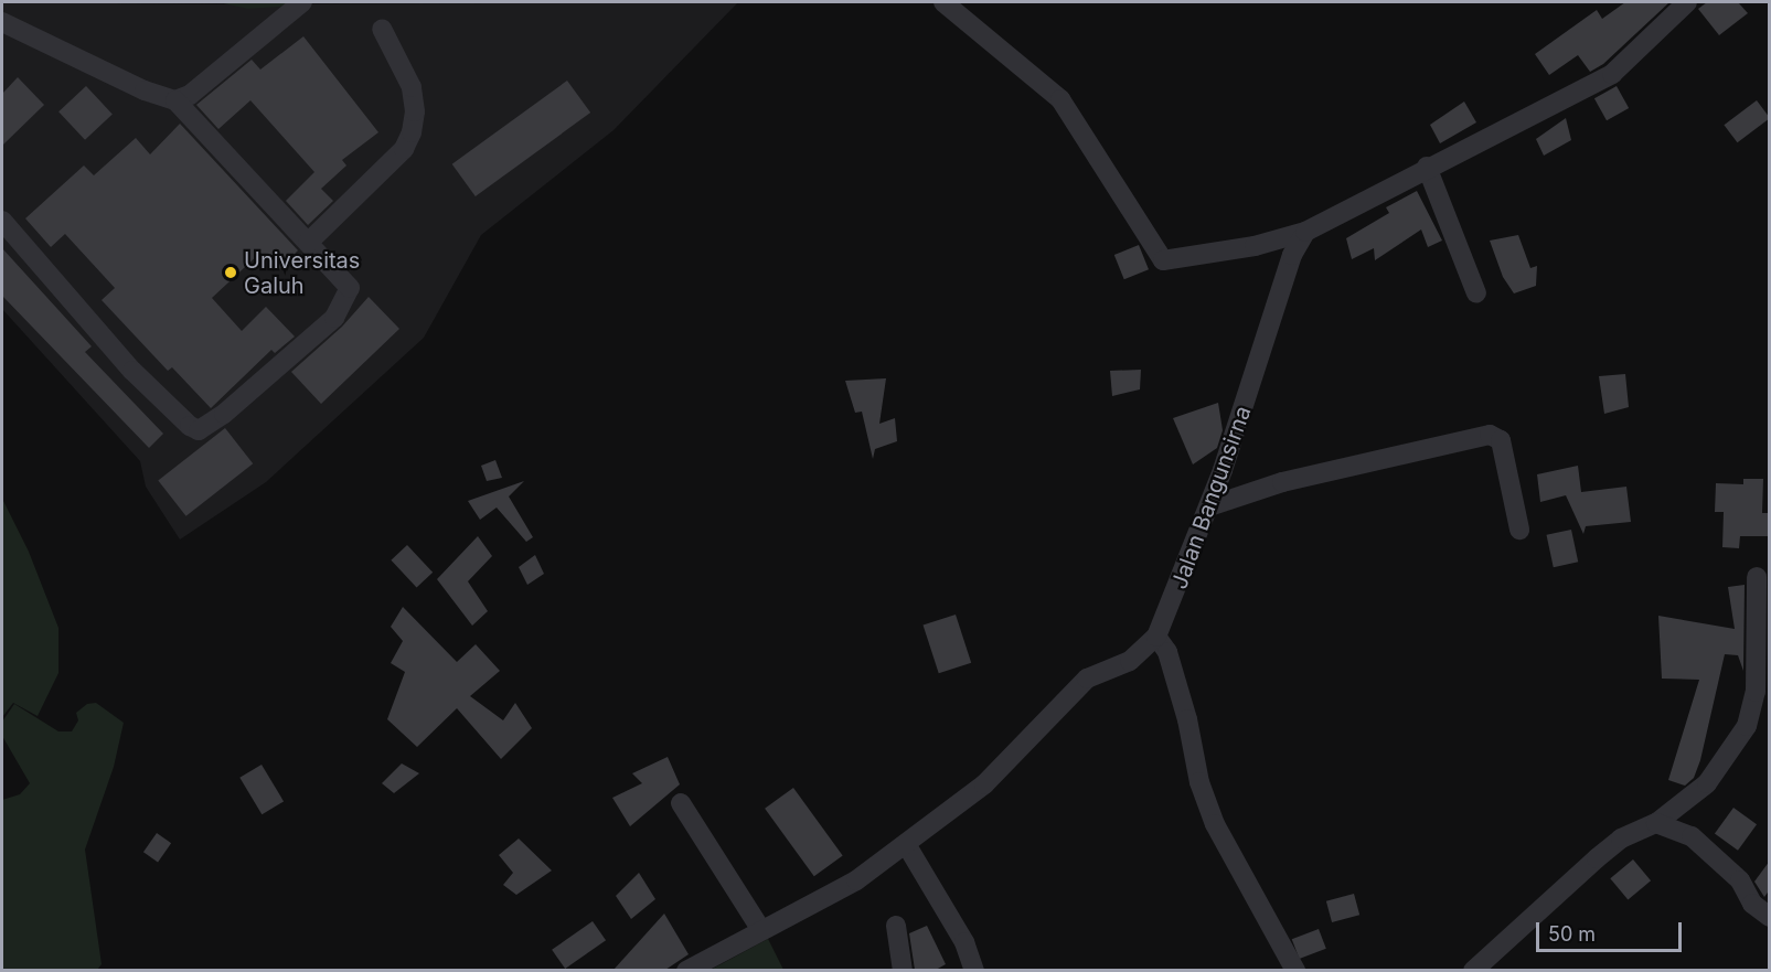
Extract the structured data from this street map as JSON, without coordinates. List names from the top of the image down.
{
  "streets": {
    "street": ["Jalan Bangunsirna"]
  },
  "places": ["Universitas Galuh"],
  "scale_bar": "50 m"
}
